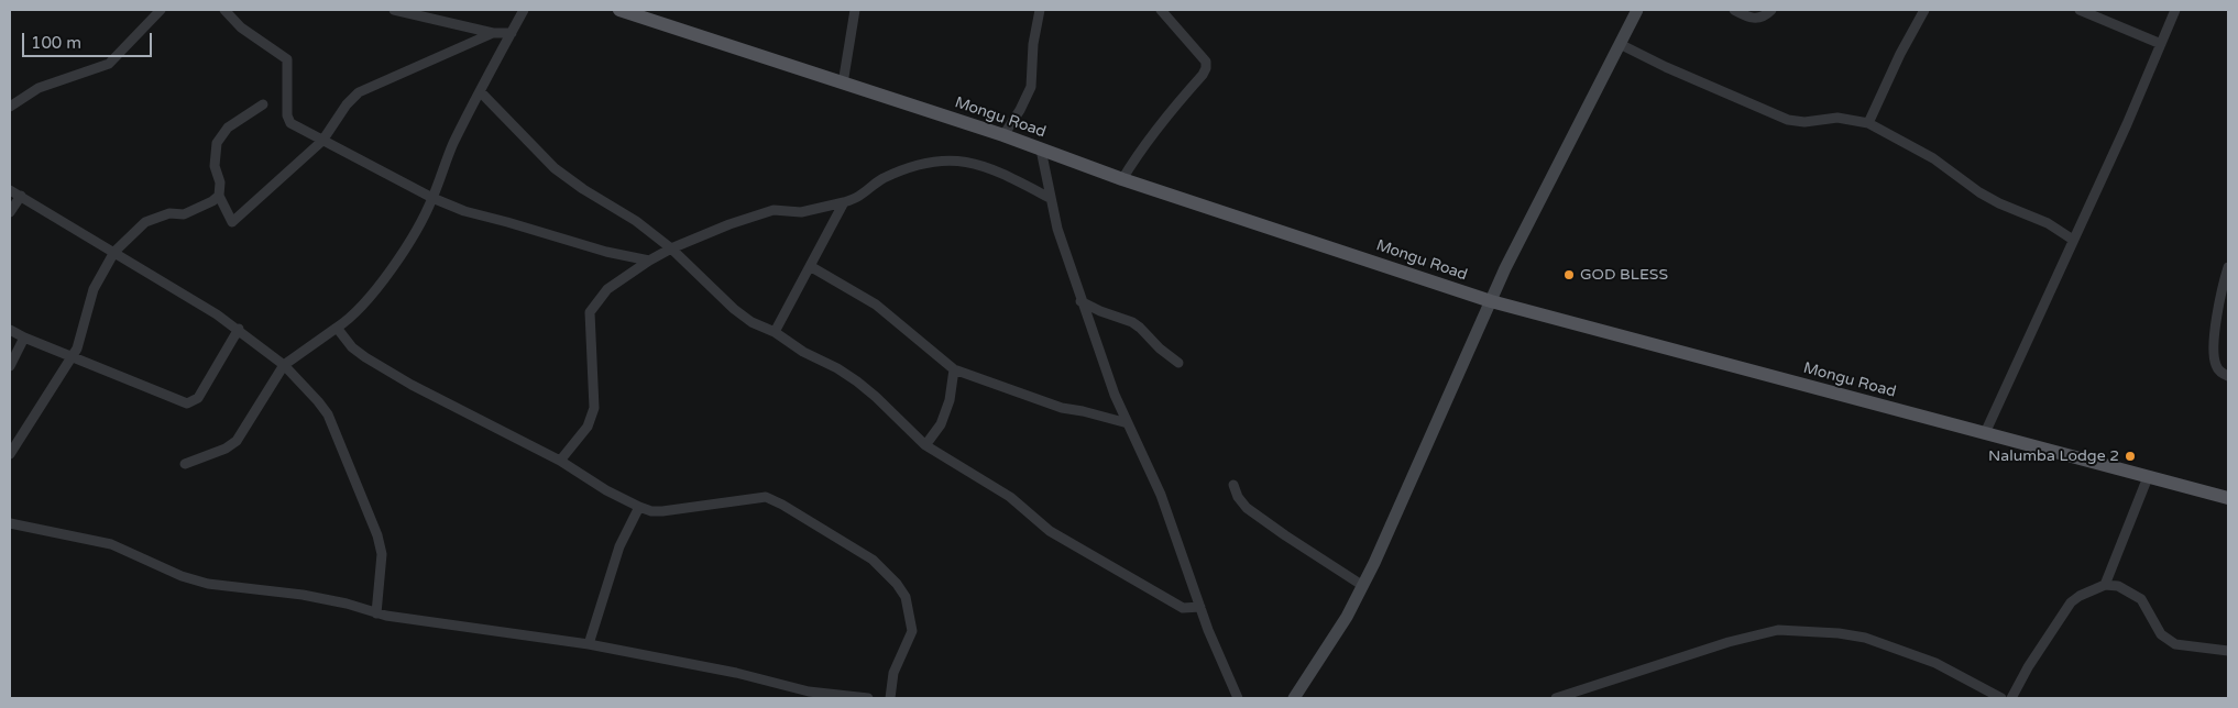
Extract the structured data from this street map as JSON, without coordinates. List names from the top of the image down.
{
  "streets": {
    "main road": ["Mongu Road"]
  },
  "places": ["GOD BLESS", "Nalumba Lodge 2"],
  "scale_bar": "100 m"
}
